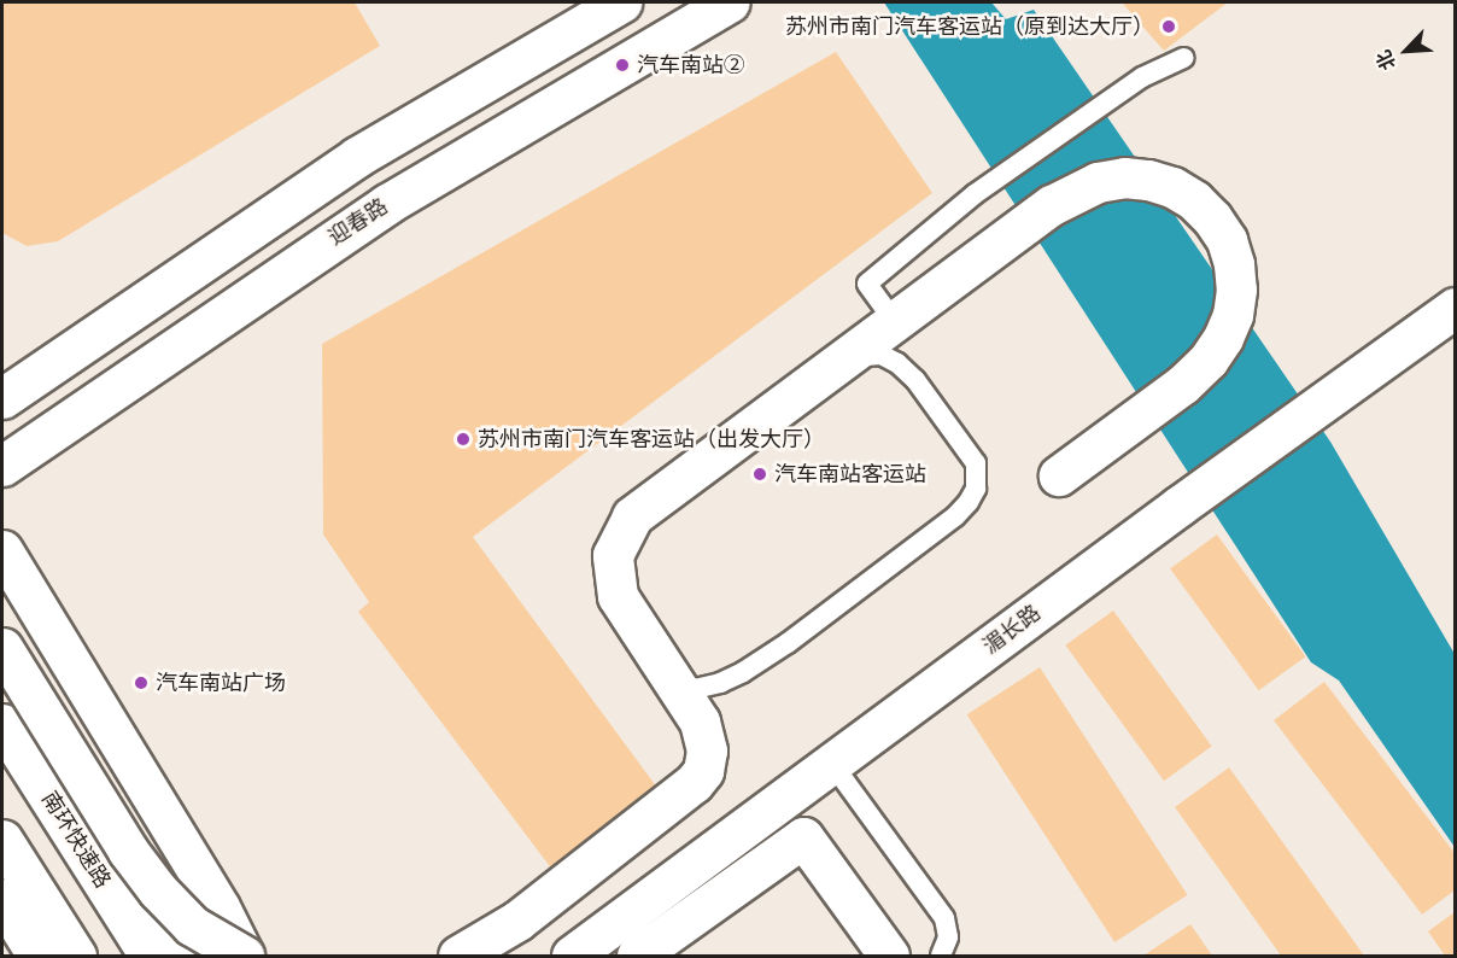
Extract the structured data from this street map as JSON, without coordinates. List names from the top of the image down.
{
  "streets": {
    "main road": ["迎春路", "湄长路", "南环快速路"]
  },
  "places": [
    "苏州市南门汽车客运站（原到达大厅）",
    "汽车南站②",
    "苏州市南门汽车客运站（出发大厅）",
    "汽车南站客运站",
    "汽车南站广场"
  ],
  "north": "bottom left"
}
